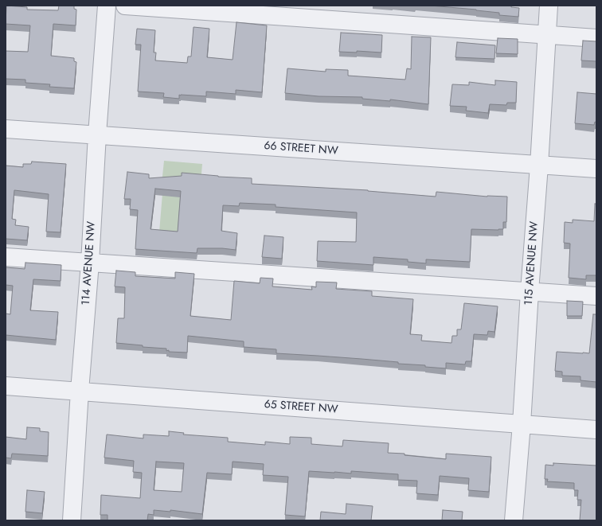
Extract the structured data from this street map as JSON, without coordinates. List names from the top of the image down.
{
  "streets": {
    "street": [
      "66 STREET NW",
      "114 AVENUE NW",
      "115 AVENUE NW",
      "65 STREET NW"
    ]
  },
  "crossings": [
    ["66 STREET NW", "114 AVENUE NW"],
    ["66 STREET NW", "115 AVENUE NW"],
    ["114 AVENUE NW", "65 STREET NW"],
    ["115 AVENUE NW", "65 STREET NW"]
  ]
}
